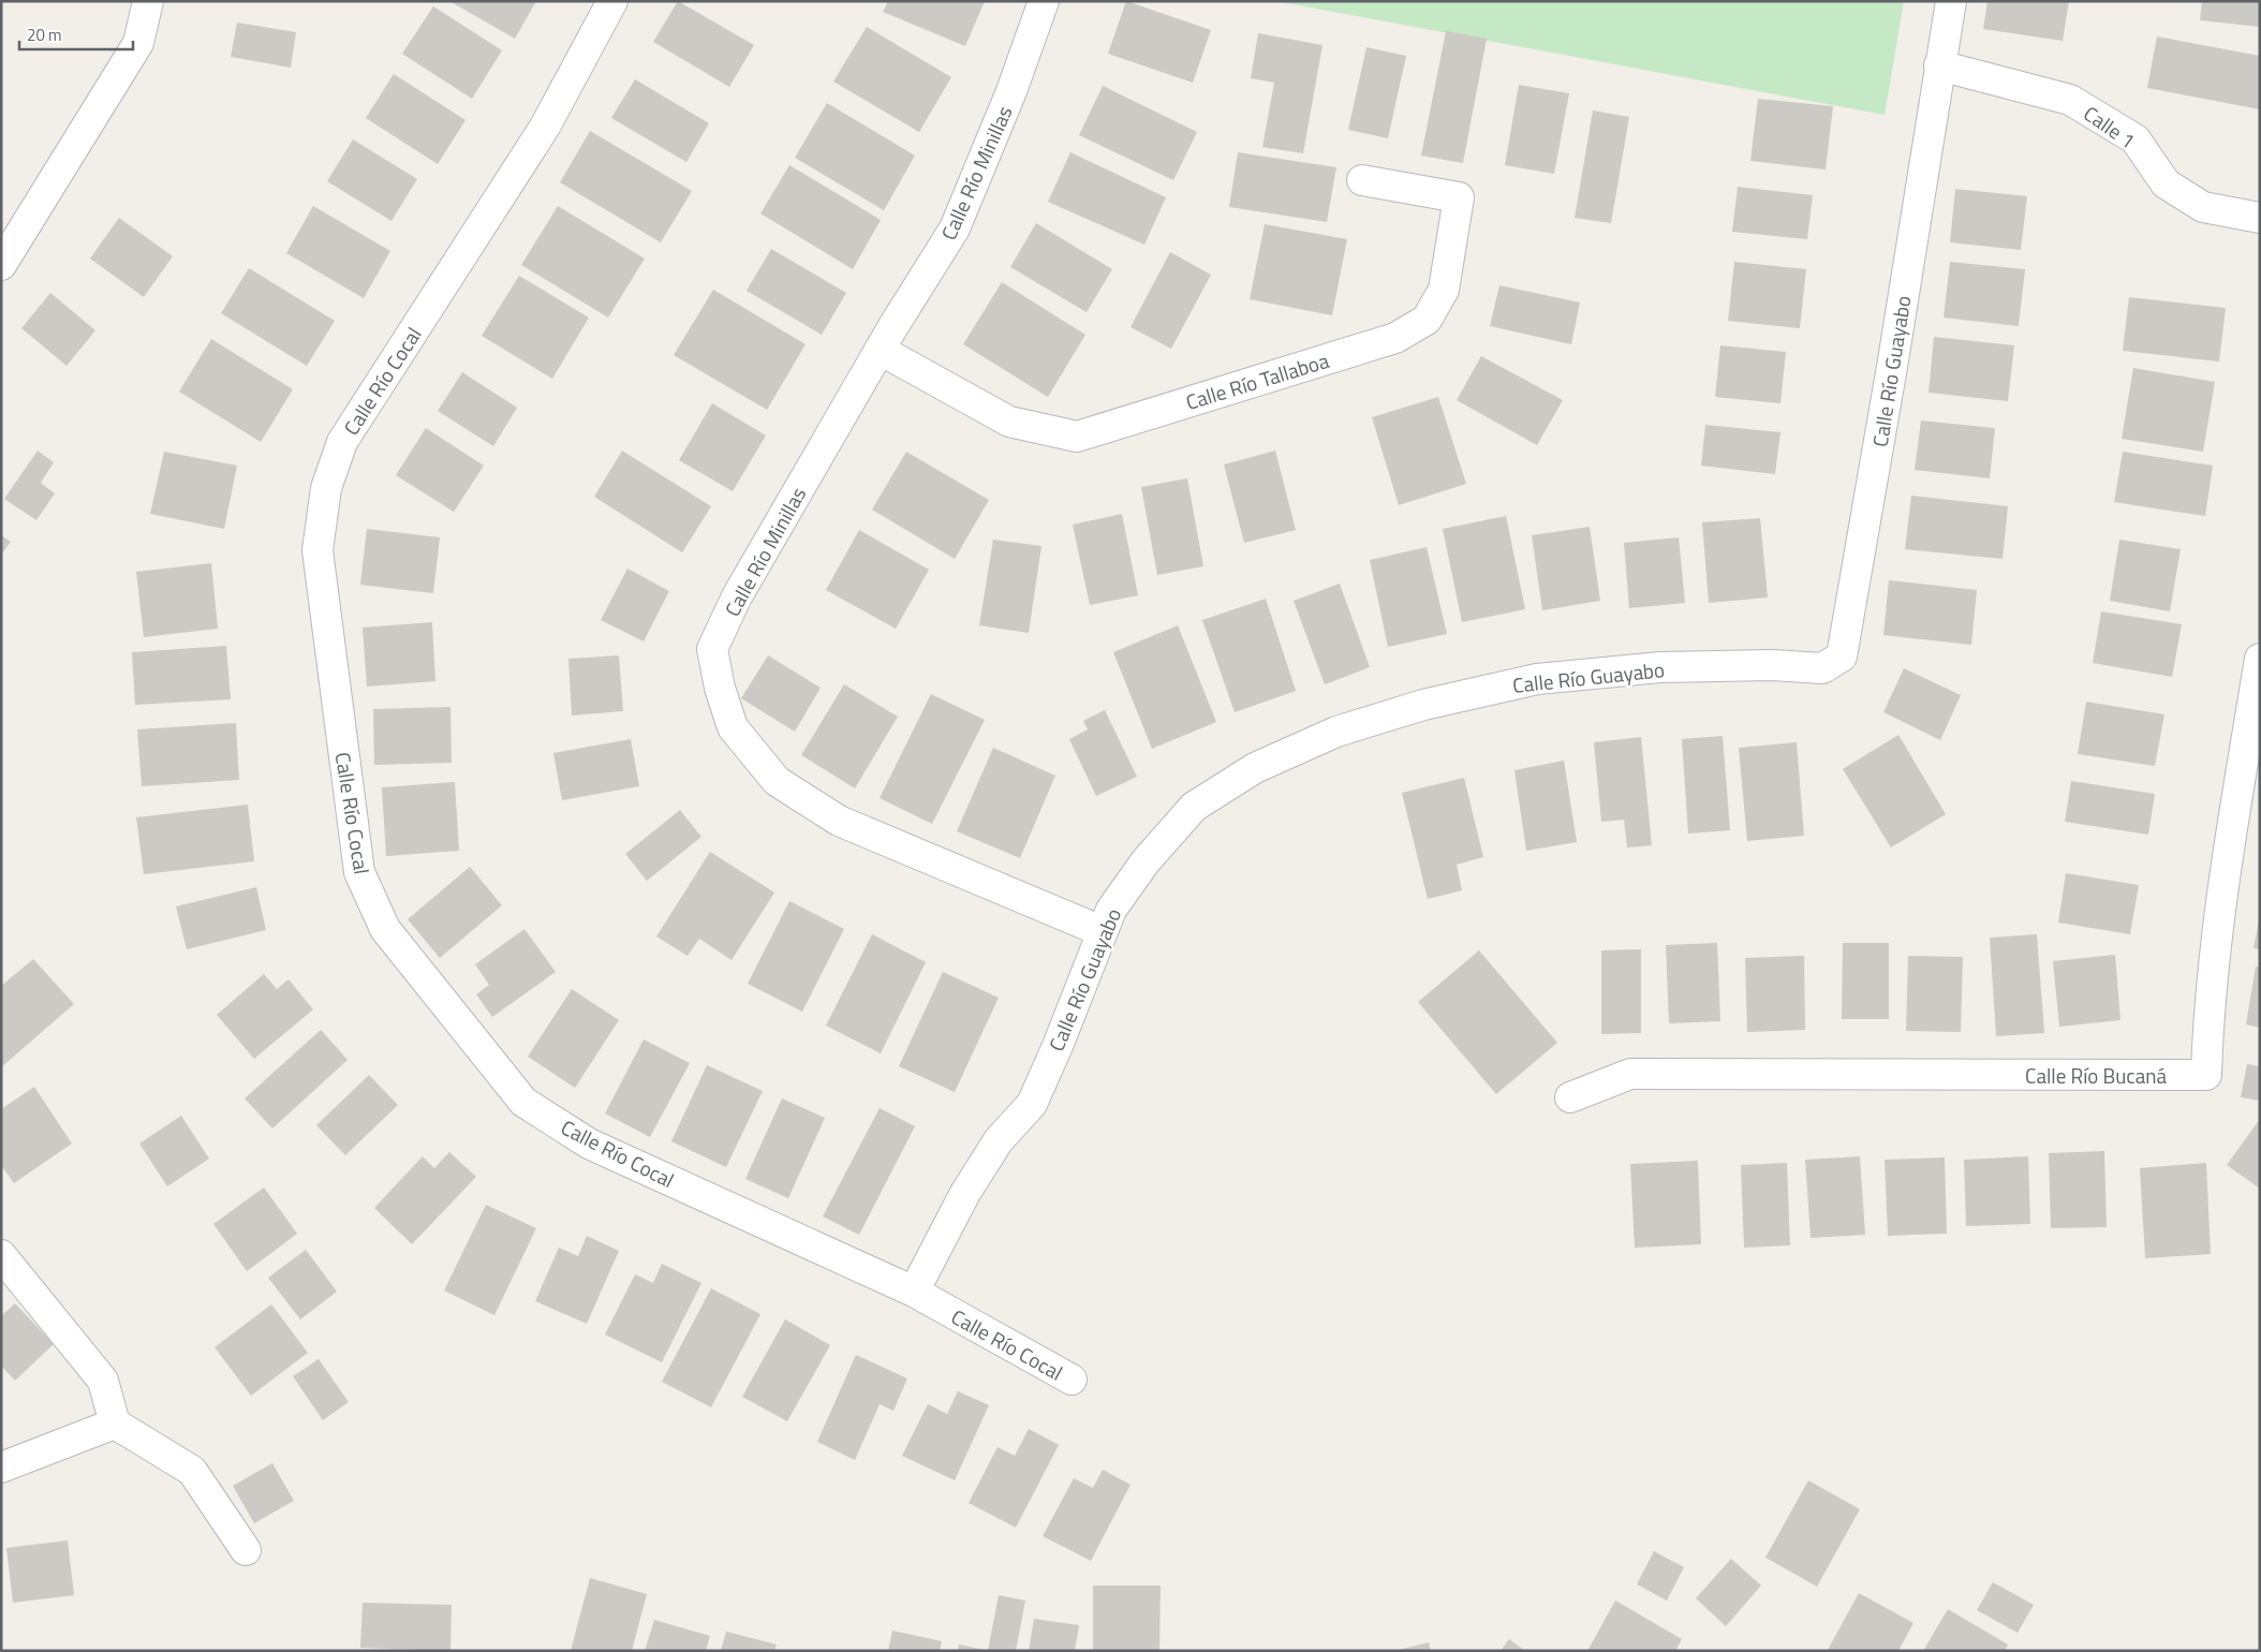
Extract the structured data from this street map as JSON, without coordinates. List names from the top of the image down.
{
  "streets": {
    "street": [
      "Calle 1",
      "Calle Río Minillas",
      "Calle Río Guayabo",
      "Calle Río Cocal",
      "Calle Río Tallaboa",
      "Calle Río Bucaná"
    ]
  },
  "crossings": [
    ["Calle 1", "Calle Río Guayabo"],
    ["Calle Río Minillas", "Calle Río Guayabo"],
    ["Calle Río Minillas", "Calle Río Tallaboa"],
    ["Calle Río Guayabo", "Calle Río Cocal"]
  ],
  "scale_bar": "20 m"
}
